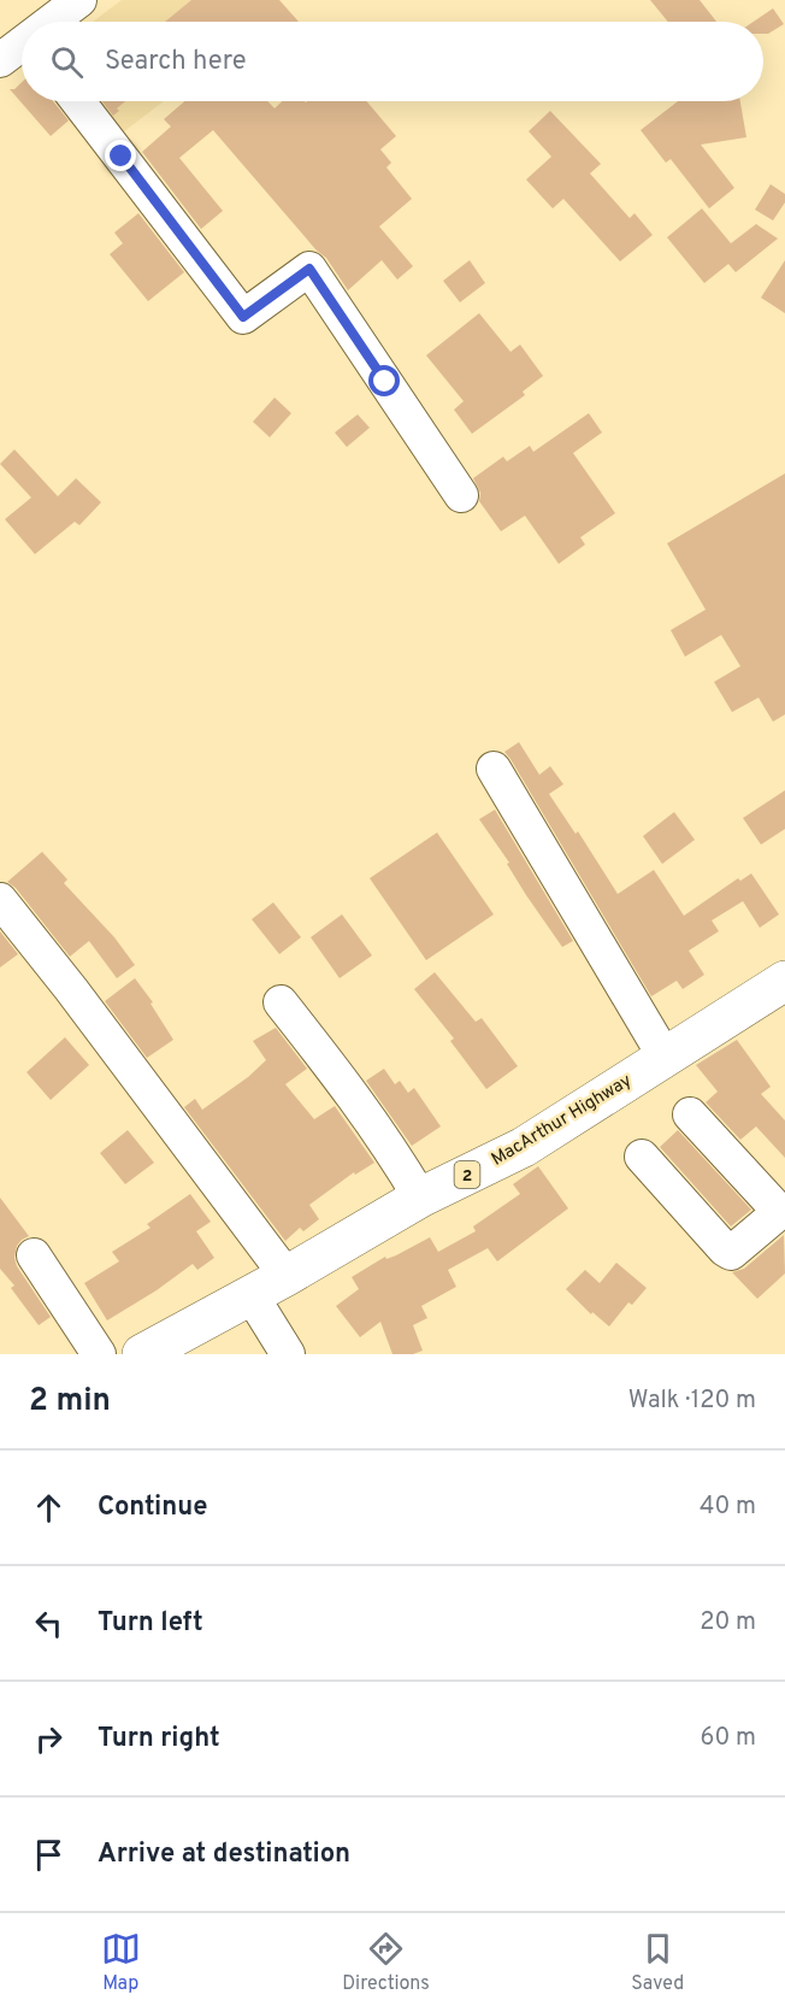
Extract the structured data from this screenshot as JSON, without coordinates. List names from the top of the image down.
{
  "streets": {
    "highway": ["MacArthur Highway", "2"]
  },
  "page": {
    "search": "Search here",
    "heading": ["2 min", "Walk · 120 m"],
    "list": [
      ["Continue", "40 m"],
      ["Turn left", "20 m"],
      ["Turn right", "60 m"],
      "Arrive at destination"
    ],
    "nav": ["Map", "Directions", "Saved"]
  }
}
